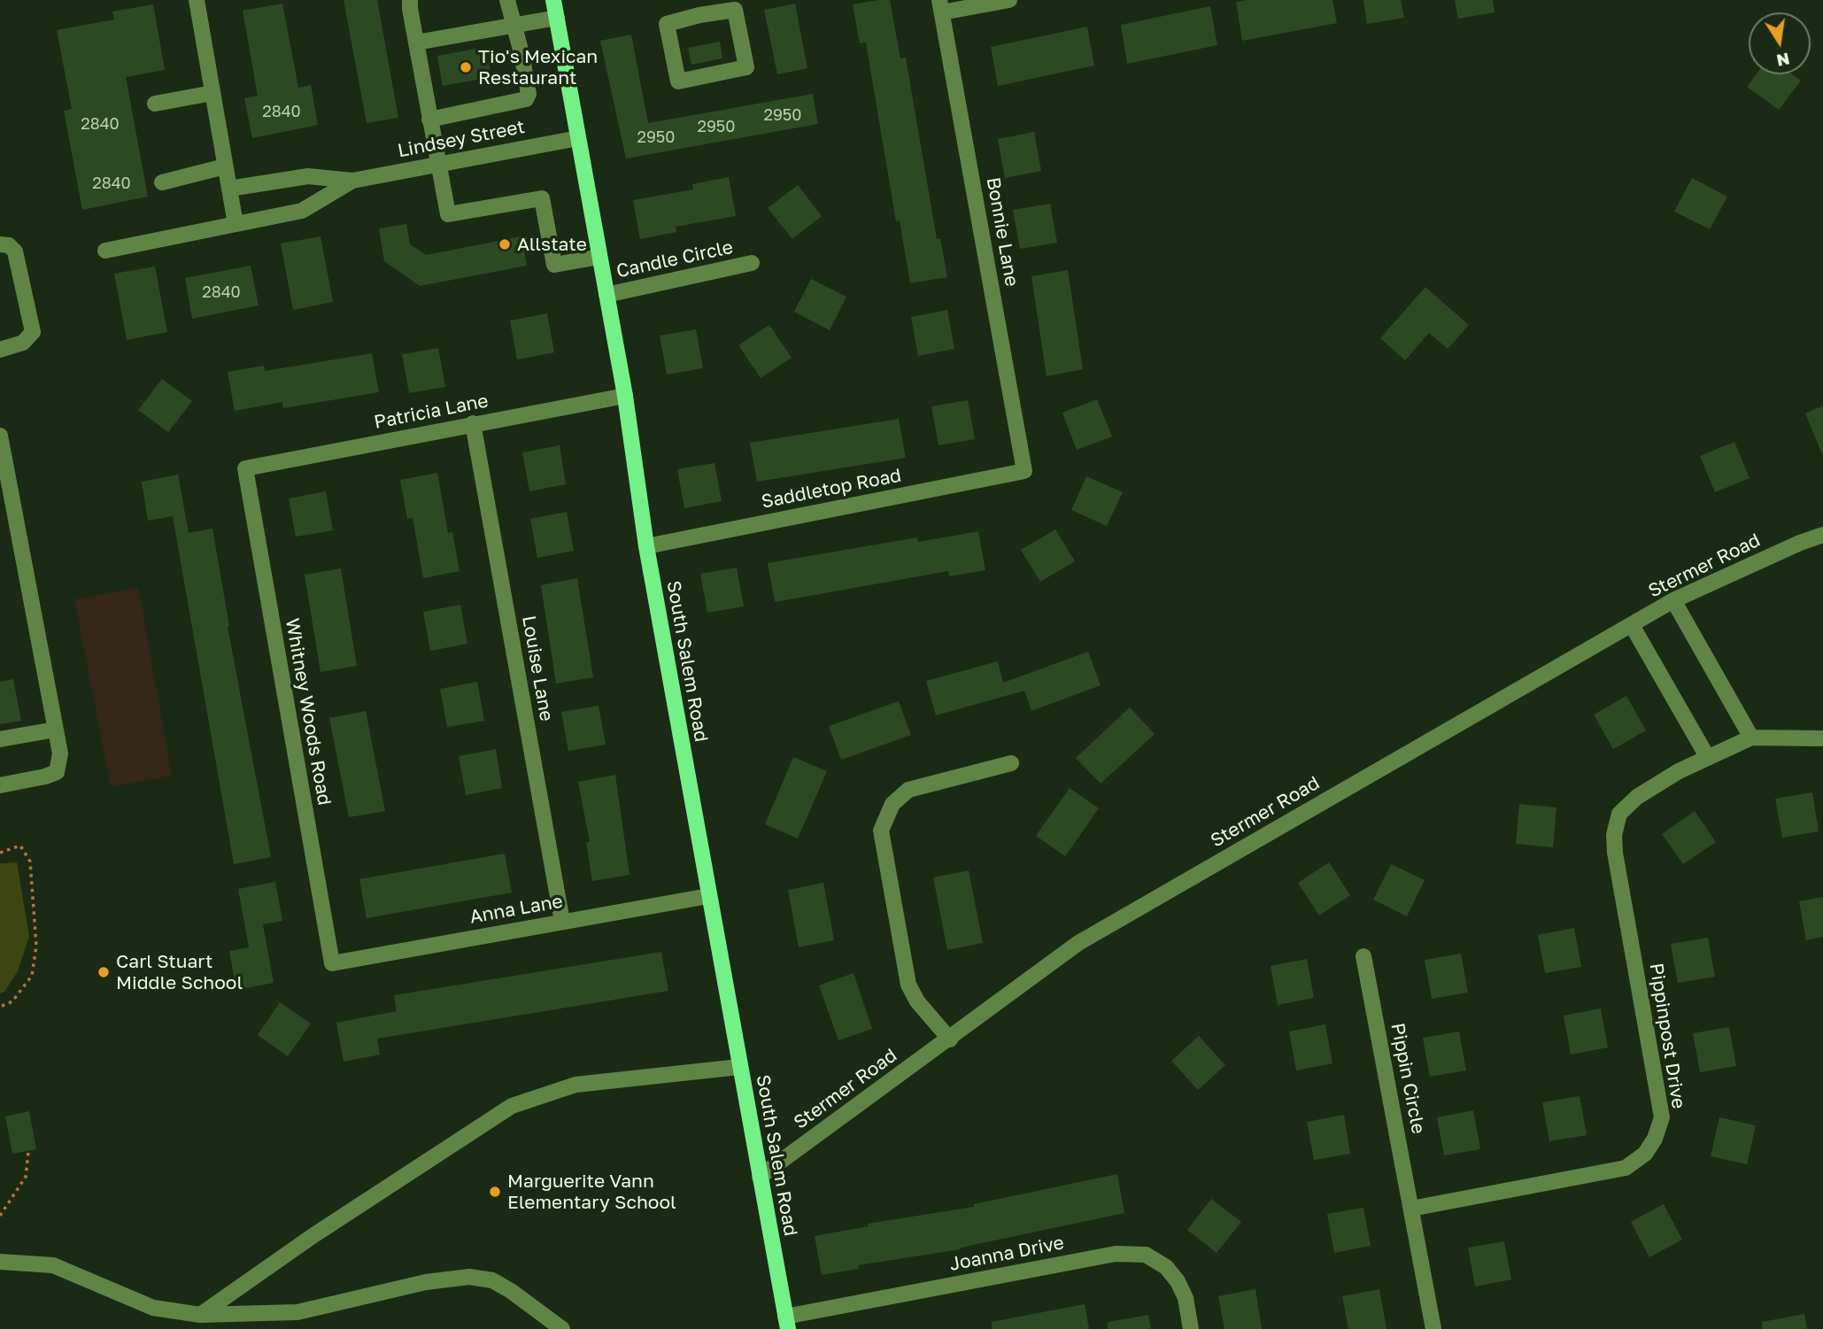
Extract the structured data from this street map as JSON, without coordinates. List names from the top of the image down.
{
  "streets": {
    "main road": ["South Salem Road"],
    "street": [
      "Lindsey Street",
      "Bonnie Lane",
      "Candle Circle",
      "Patricia Lane",
      "Saddletop Road",
      "Stermer Road",
      "Louise Lane",
      "Whitney Woods Road",
      "Anna Lane",
      "Pippinpost Drive",
      "Pippin Circle",
      "Joanna Drive"
    ]
  },
  "crossings": [
    ["Lindsey Street", "South Salem Road"],
    ["Bonnie Lane", "Saddletop Road"],
    ["Candle Circle", "South Salem Road"],
    ["Patricia Lane", "South Salem Road"],
    ["Patricia Lane", "Louise Lane"],
    ["Patricia Lane", "Whitney Woods Road"],
    ["Saddletop Road", "South Salem Road"],
    ["Stermer Road", "South Salem Road"],
    ["South Salem Road", "Anna Lane"],
    ["South Salem Road", "Joanna Drive"],
    ["Louise Lane", "Anna Lane"],
    ["Whitney Woods Road", "Anna Lane"],
    ["Pippinpost Drive", "Pippin Circle"]
  ],
  "places": [
    "Tio's Mexican Restaurant",
    "Allstate",
    "Carl Stuart Middle School",
    "Marguerite Vann Elementary School"
  ],
  "house_numbers": [
    "2840",
    "2950",
    "2840",
    "2950",
    "2950",
    "2840",
    "2840"
  ],
  "north": "bottom"
}
